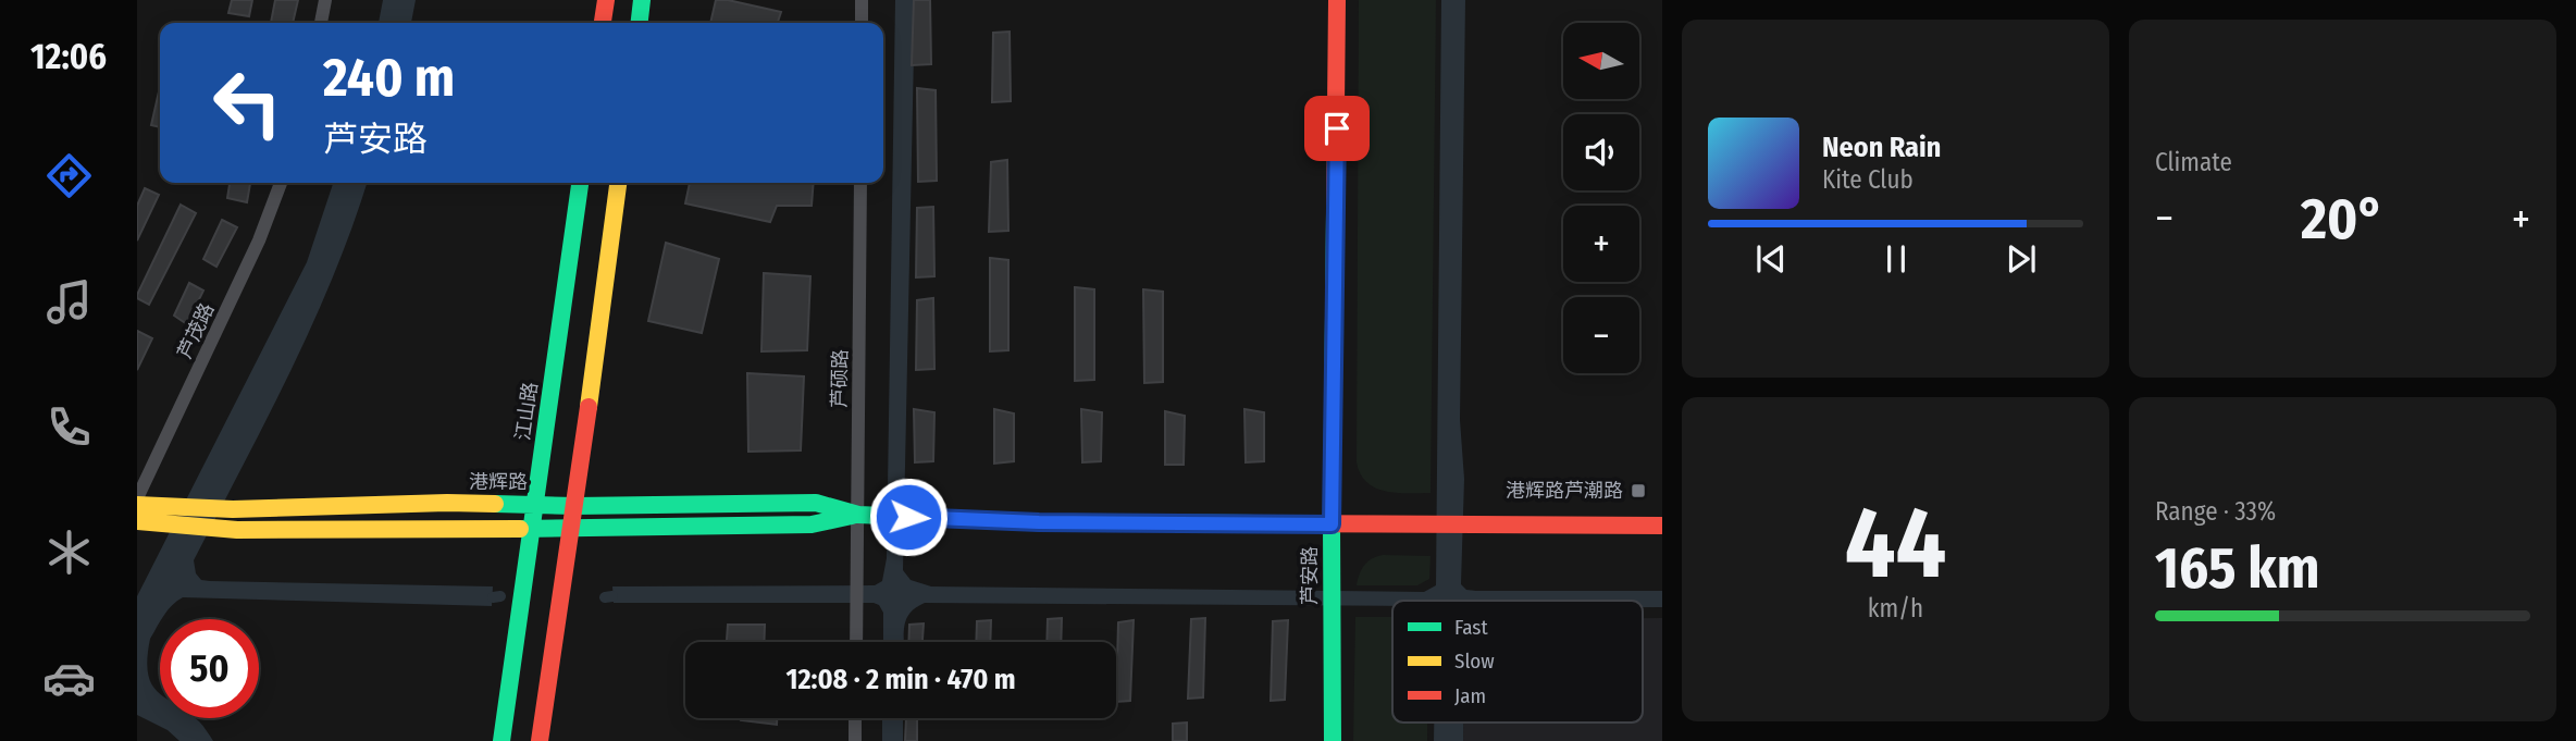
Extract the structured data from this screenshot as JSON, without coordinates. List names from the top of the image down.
{
  "streets": {
    "main road": ["江山路", "港辉路", "芦安路"],
    "street": ["芦茂路", "芦硕路"]
  },
  "crossings": [
    ["芦硕路", "港辉路"],
    ["江山路", "港辉路"],
    ["港辉路", "芦安路"]
  ],
  "places": {
    "transit": ["港辉路芦潮路"]
  },
  "legend": ["Fast", "Slow", "Jam"],
  "north": "left",
  "page": {
    "tabs": "12:06",
    "tile": [
      "Climate",
      ["44", "km/h"],
      ["Range · 33%", "165 km"]
    ],
    "map_buttons": ["+", "−"],
    "turn": ["240 m", "芦安路"],
    "song": ["Neon Rain", "Kite Club"],
    "heat": ["−", "20°", "+"],
    "limit": "50",
    "trip": "12:08 · 2 min · 470 m"
  }
}
